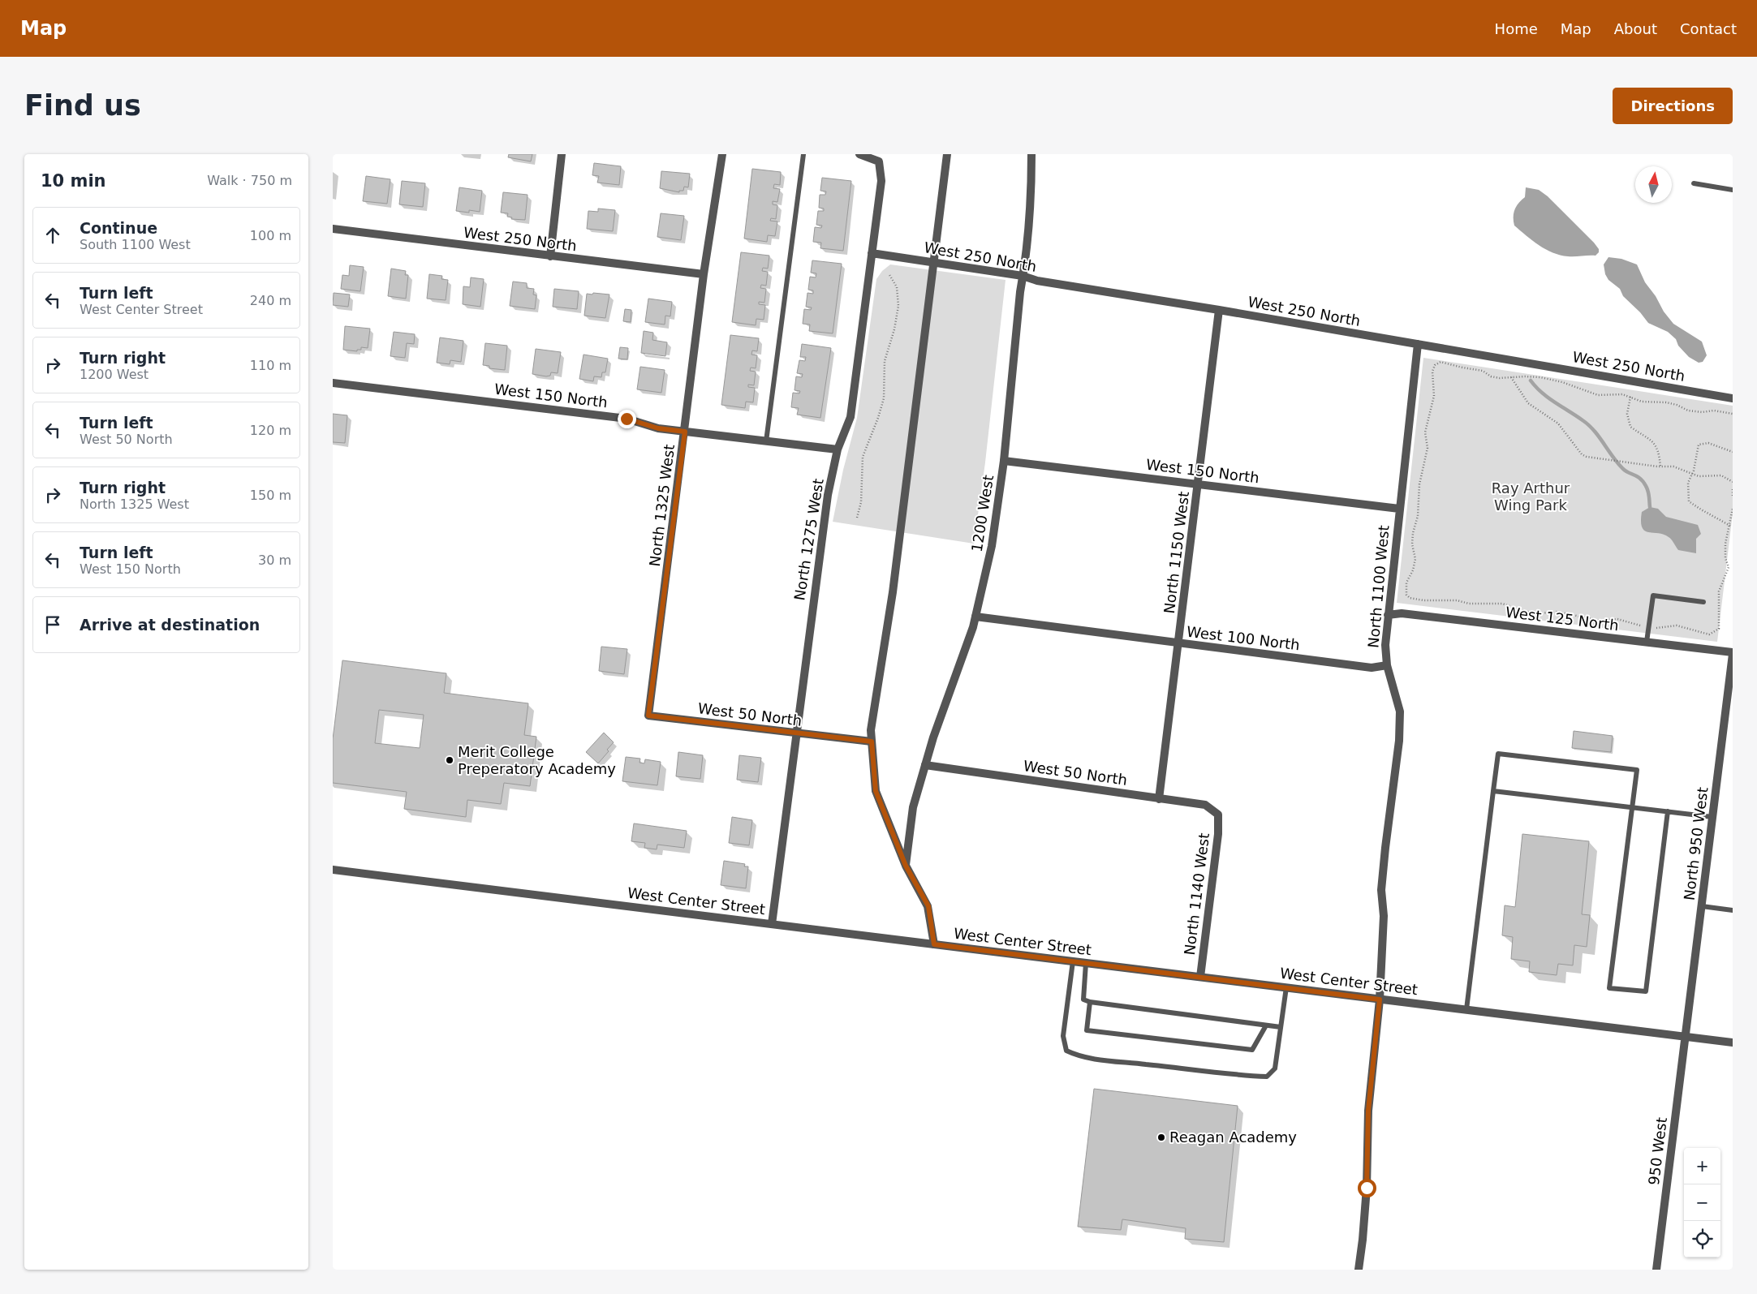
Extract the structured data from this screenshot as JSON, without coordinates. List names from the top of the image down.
{
  "streets": {
    "street": [
      "West 250 North",
      "West 150 North",
      "North 1325 West",
      "1200 West",
      "North 1275 West",
      "North 1150 West",
      "North 1100 West",
      "West 125 North",
      "West 100 North",
      "West 50 North",
      "North 950 West",
      "North 1140 West",
      "West Center Street",
      "950 West"
    ]
  },
  "crossings": [
    ["West 250 North", "North 1325 West"],
    ["West 250 North", "1200 West"],
    ["West 250 North", "North 1275 West"],
    ["West 250 North", "North 1150 West"],
    ["West 250 North", "North 1100 West"],
    ["West 150 North", "North 1325 West"],
    ["West 150 North", "1200 West"],
    ["West 150 North", "North 1275 West"],
    ["West 150 North", "North 1150 West"],
    ["West 150 North", "North 1100 West"],
    ["North 1325 West", "West 50 North"],
    ["1200 West", "West 100 North"],
    ["1200 West", "West 50 North"],
    ["North 1275 West", "West 50 North"],
    ["North 1275 West", "West Center Street"],
    ["North 1150 West", "West 100 North"],
    ["North 1150 West", "West 50 North"],
    ["North 1100 West", "West 125 North"],
    ["North 1100 West", "West 100 North"],
    ["North 1100 West", "West Center Street"],
    ["West 125 North", "North 950 West"],
    ["West 50 North", "North 1140 West"],
    ["North 950 West", "West Center Street"],
    ["North 950 West", "950 West"],
    ["North 1140 West", "West Center Street"],
    ["West Center Street", "950 West"]
  ],
  "parks": ["Ray Arthur Wing Park"],
  "places": ["Merit College Preperatory Academy", "Reagan Academy"],
  "north": "top",
  "page": {
    "header": "Map",
    "nav": [
      "Home",
      "Map",
      "About",
      "Contact"
    ],
    "buttons": "Directions",
    "title": "Find us",
    "heading": ["10 min", "Walk · 750 m"],
    "list": [
      ["Continue", "South 1100 West", "100 m"],
      ["Turn left", "West Center Street", "240 m"],
      ["Turn right", "1200 West", "110 m"],
      ["Turn left", "West 50 North", "120 m"],
      ["Turn right", "North 1325 West", "150 m"],
      ["Turn left", "West 150 North", "30 m"],
      "Arrive at destination"
    ],
    "map_buttons": ["+", "−"]
  }
}
